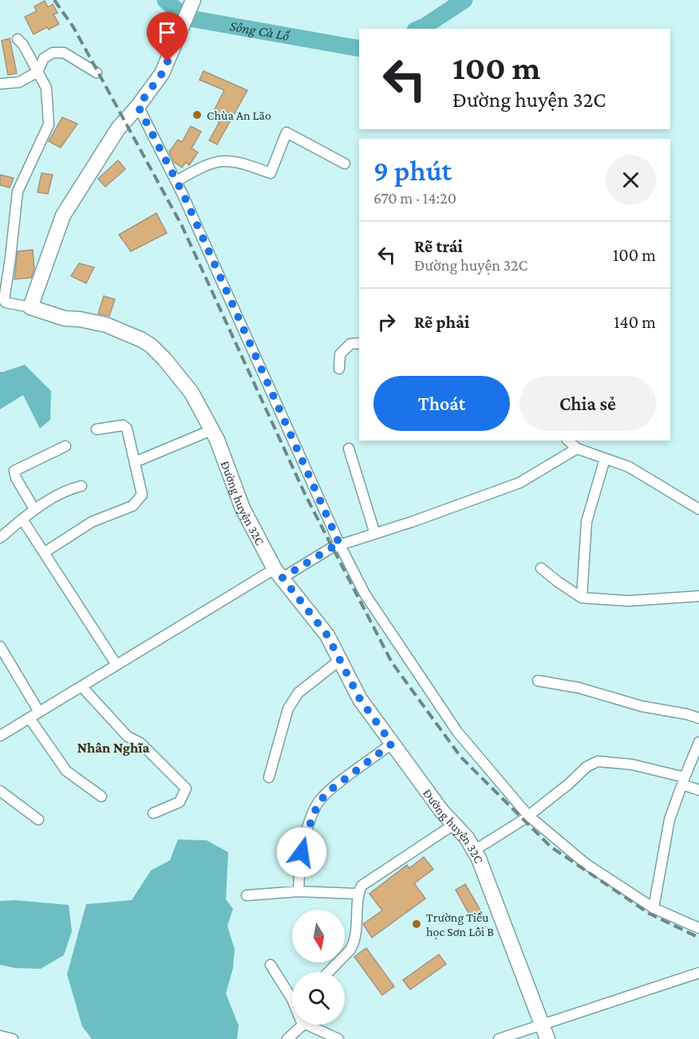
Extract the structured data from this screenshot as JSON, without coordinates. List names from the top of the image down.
{
  "streets": {
    "street": ["Đường huyện 32C"]
  },
  "districts": ["Nhân Nghĩa"],
  "water": ["Sông Cà Lồ"],
  "places": ["Chùa An Lão", "Trường Tiểu học Sơn Lôi B"],
  "north": "bottom",
  "page": {
    "turn": ["100 m", "Đường huyện 32C"],
    "heading": ["9 phút", "670 m · 14:20"],
    "list": [
      {
        "name": "Rẽ trái",
        "note": "Đường huyện 32C",
        "value": "100 m"
      },
      {
        "name": "Rẽ phải",
        "value": "140 m"
      }
    ],
    "buttons": ["Thoát", "Chia sẻ"]
  }
}
